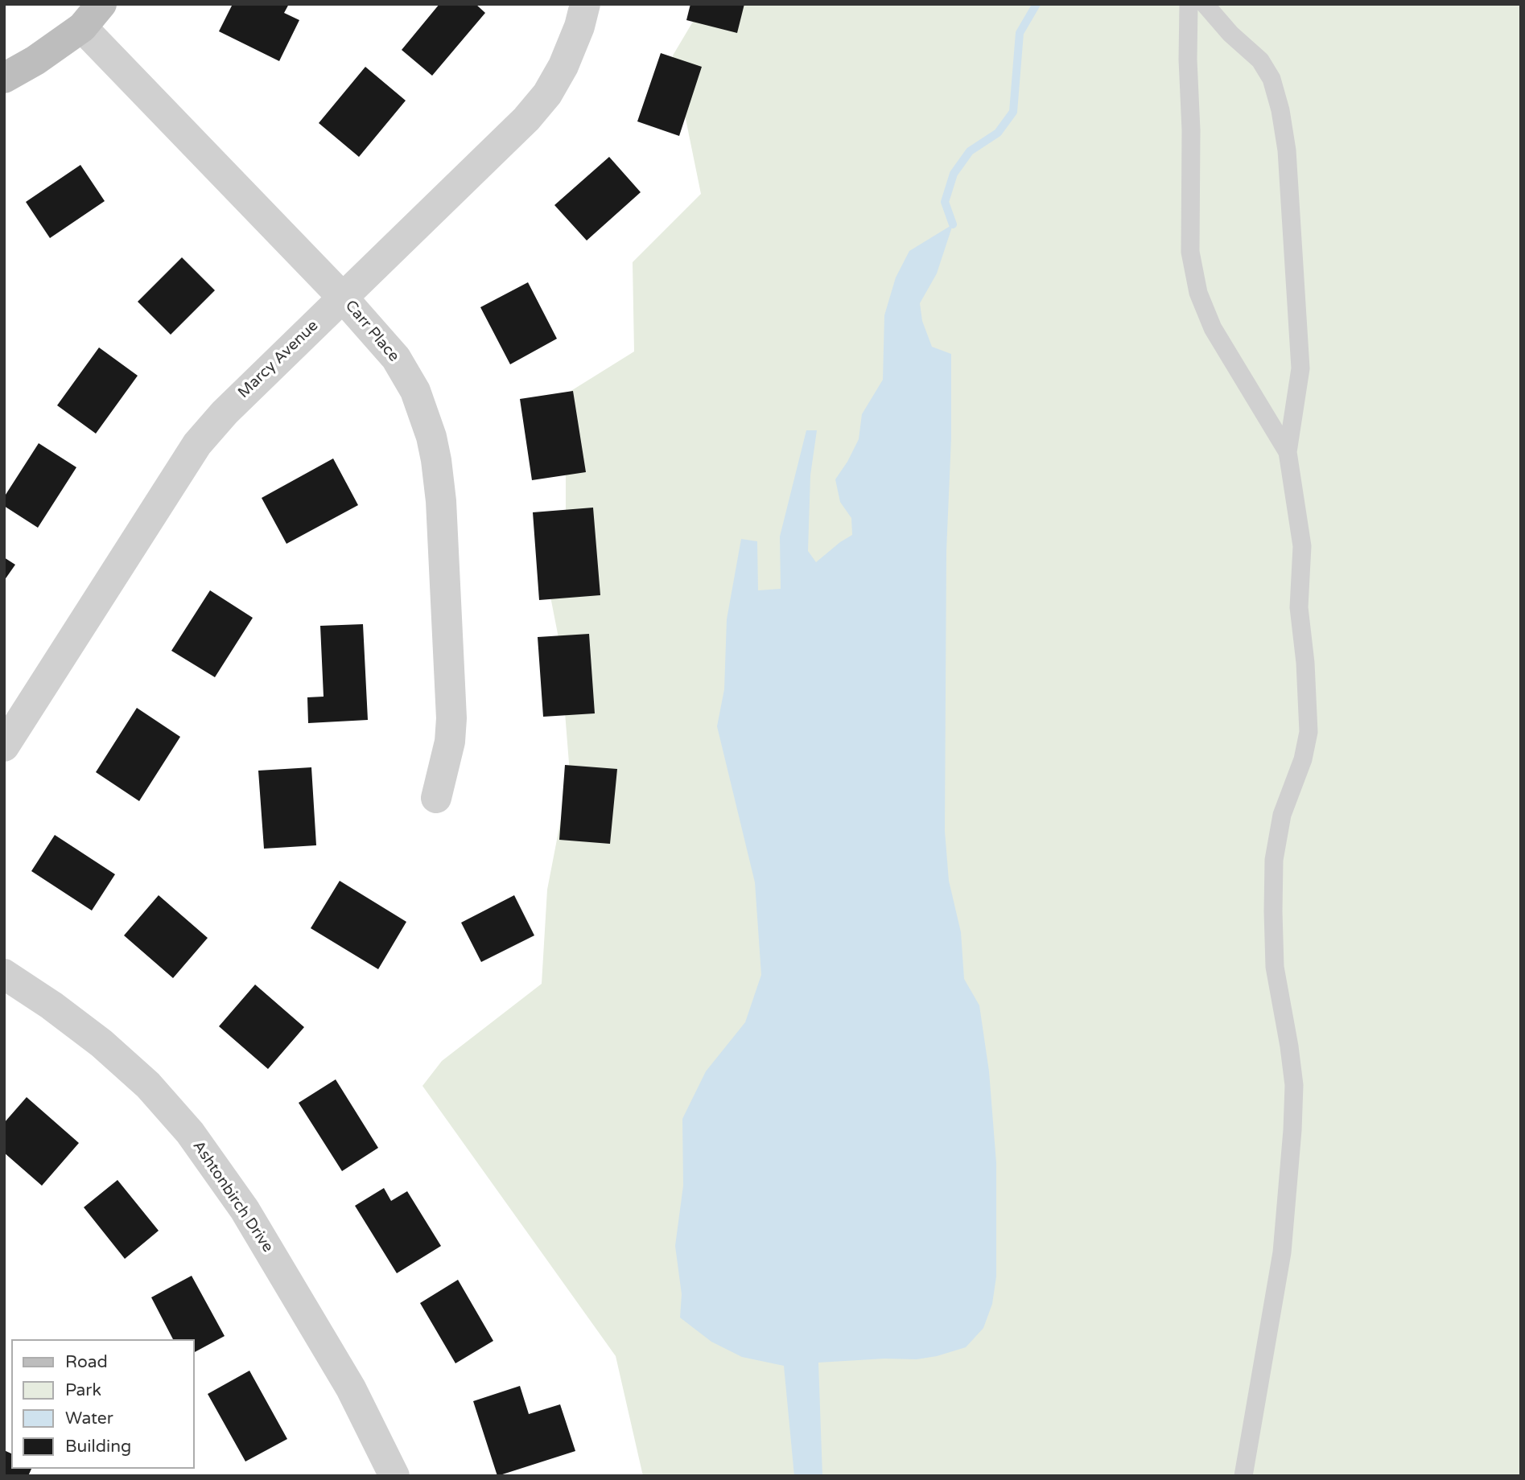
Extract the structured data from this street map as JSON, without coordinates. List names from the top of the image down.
{
  "streets": {
    "street": ["Carr Place", "Marcy Avenue", "Ashtonbirch Drive"]
  },
  "crossings": [
    ["Carr Place", "Marcy Avenue"]
  ],
  "legend": [
    "Road",
    "Park",
    "Water",
    "Building"
  ]
}
